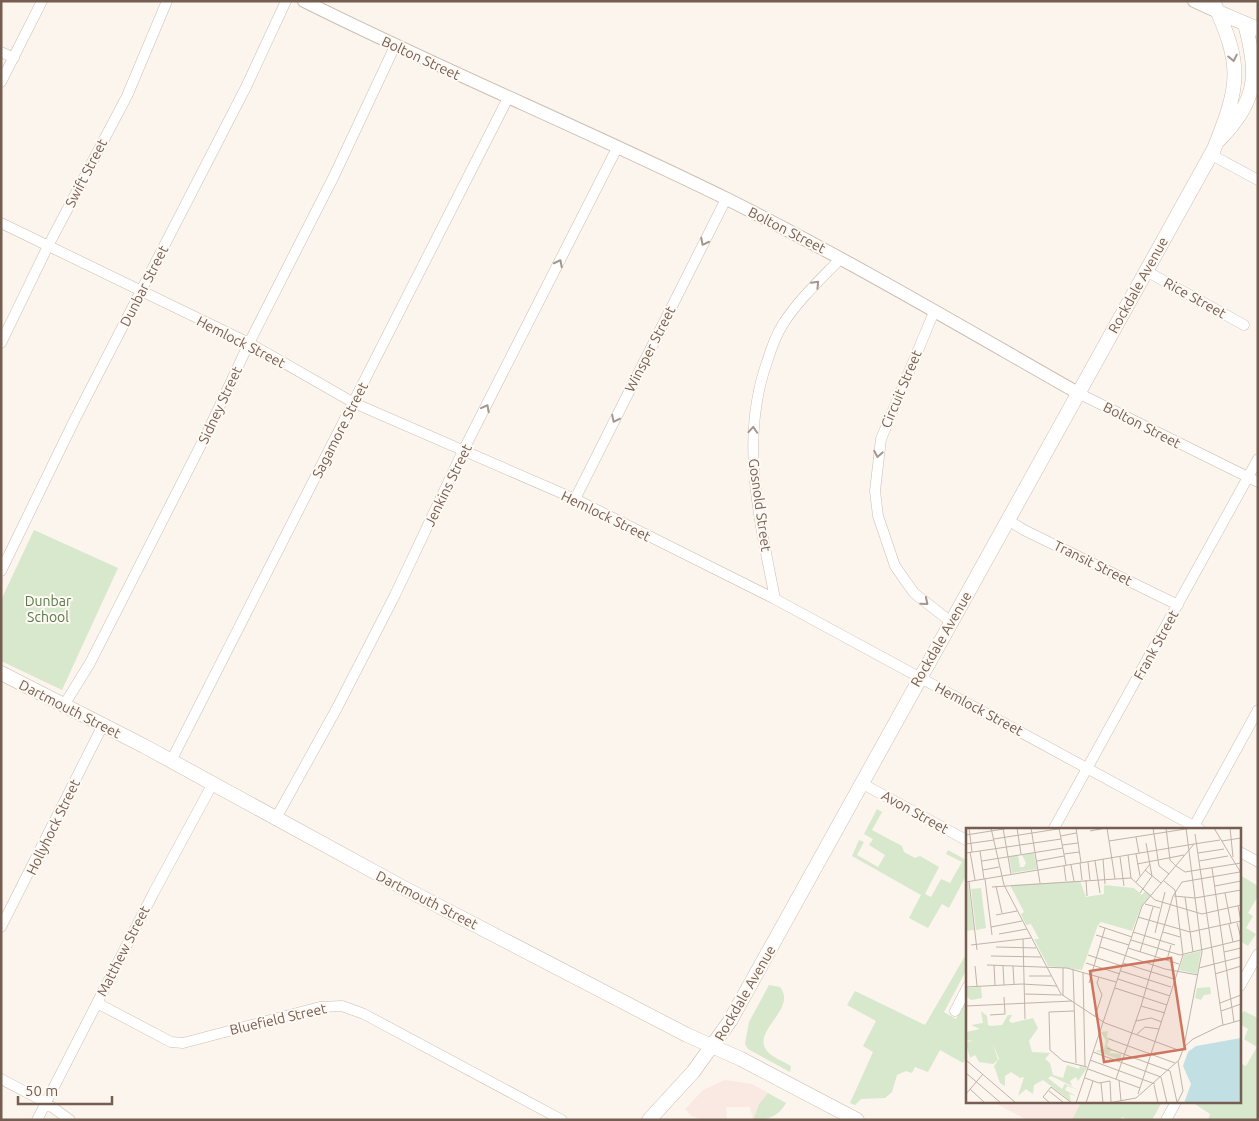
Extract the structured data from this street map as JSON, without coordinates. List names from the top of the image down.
{
  "streets": {
    "main road": ["Rockdale Avenue", "Dartmouth Street"],
    "street": [
      "Bolton Street",
      "Swift Street",
      "Dunbar Street",
      "Rice Street",
      "Hemlock Street",
      "Winsper Street",
      "Circuit Street",
      "Sidney Street",
      "Sagamore Street",
      "Jenkins Street",
      "Gosnold Street",
      "Transit Street",
      "Frank Street",
      "Avon Street",
      "Hollyhock Street",
      "Matthew Street",
      "Bluefield Street"
    ]
  },
  "crossings": [
    ["Bolton Street", "Rockdale Avenue"],
    ["Bolton Street", "Winsper Street"],
    ["Bolton Street", "Circuit Street"],
    ["Bolton Street", "Sidney Street"],
    ["Bolton Street", "Sagamore Street"],
    ["Bolton Street", "Jenkins Street"],
    ["Bolton Street", "Gosnold Street"],
    ["Bolton Street", "Frank Street"],
    ["Swift Street", "Hemlock Street"],
    ["Rockdale Avenue", "Rice Street"],
    ["Rockdale Avenue", "Hemlock Street"],
    ["Rockdale Avenue", "Circuit Street"],
    ["Rockdale Avenue", "Transit Street"],
    ["Rockdale Avenue", "Dartmouth Street"],
    ["Rockdale Avenue", "Avon Street"],
    ["Dunbar Street", "Hemlock Street"],
    ["Hemlock Street", "Winsper Street"],
    ["Hemlock Street", "Sidney Street"],
    ["Hemlock Street", "Sagamore Street"],
    ["Hemlock Street", "Jenkins Street"],
    ["Hemlock Street", "Gosnold Street"],
    ["Hemlock Street", "Frank Street"],
    ["Sidney Street", "Dartmouth Street"],
    ["Sagamore Street", "Dartmouth Street"],
    ["Jenkins Street", "Dartmouth Street"],
    ["Transit Street", "Frank Street"],
    ["Dartmouth Street", "Hollyhock Street"],
    ["Dartmouth Street", "Matthew Street"],
    ["Matthew Street", "Bluefield Street"]
  ],
  "one_way": [
    "Winsper Street",
    "Circuit Street",
    "Jenkins Street",
    "Gosnold Street"
  ],
  "parks": ["Dunbar School"],
  "scale_bar": "50 m"
}
